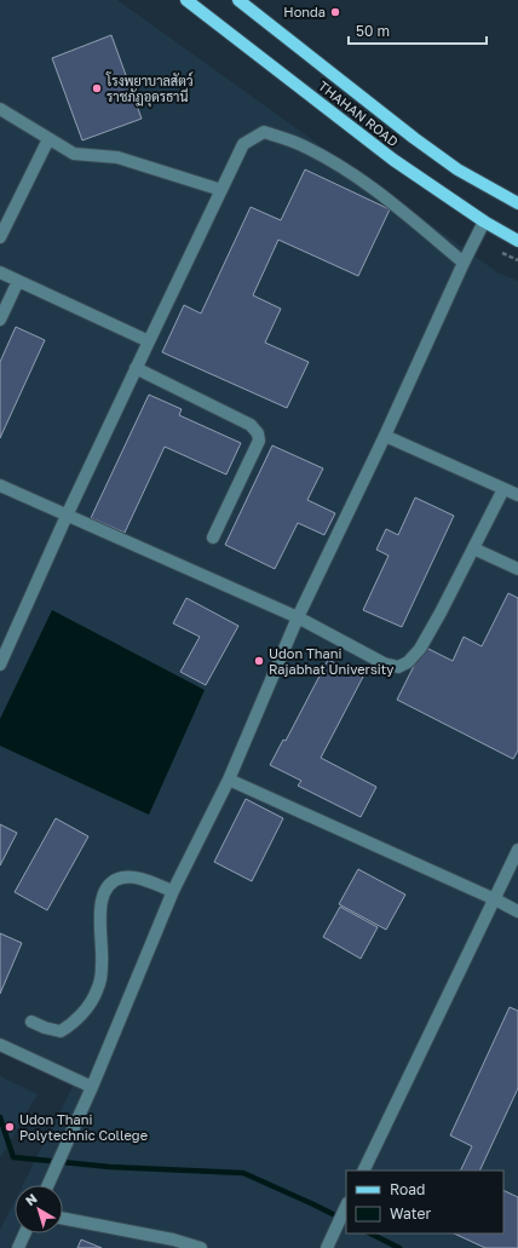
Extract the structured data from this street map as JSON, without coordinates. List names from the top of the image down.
{
  "streets": {
    "main road": ["THAHAN ROAD"]
  },
  "places": [
    "Honda",
    "โรงพยาบาลสัตว์ ราชภัฏอุดรธานี",
    "Udon Thani Rajabhat University",
    "Udon Thani Polytechnic College"
  ],
  "legend": ["Road", "Water"],
  "scale_bar": "50 m",
  "north": "top left"
}
